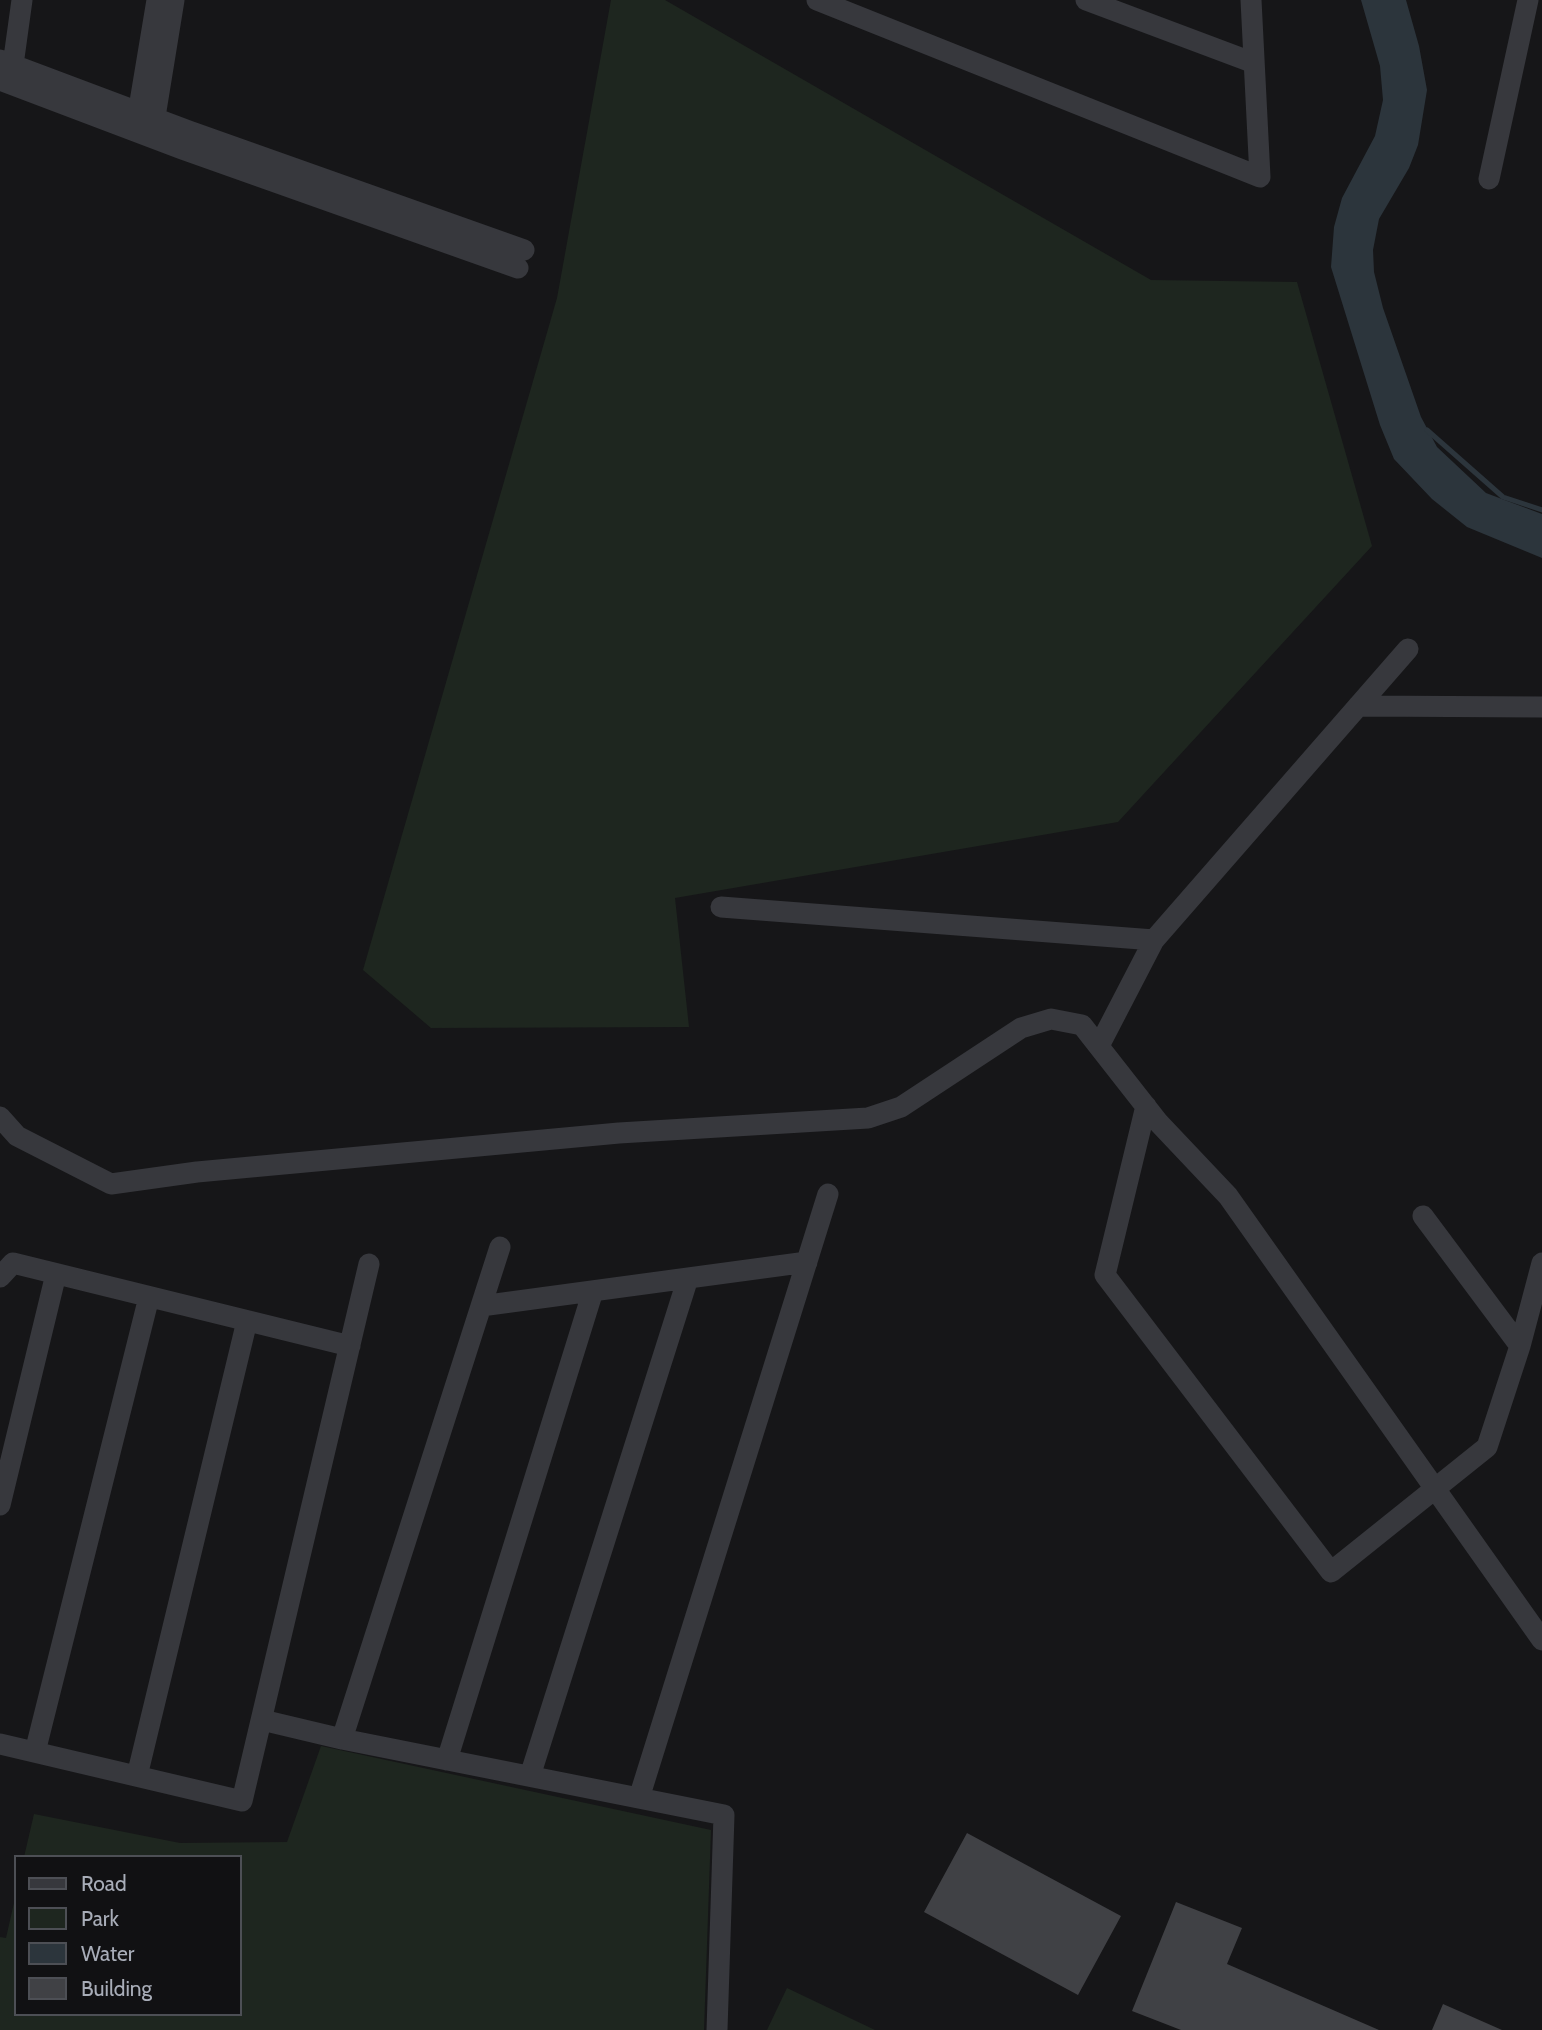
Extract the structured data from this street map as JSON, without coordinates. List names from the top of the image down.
{
  "legend": [
    "Road",
    "Park",
    "Water",
    "Building"
  ]
}
